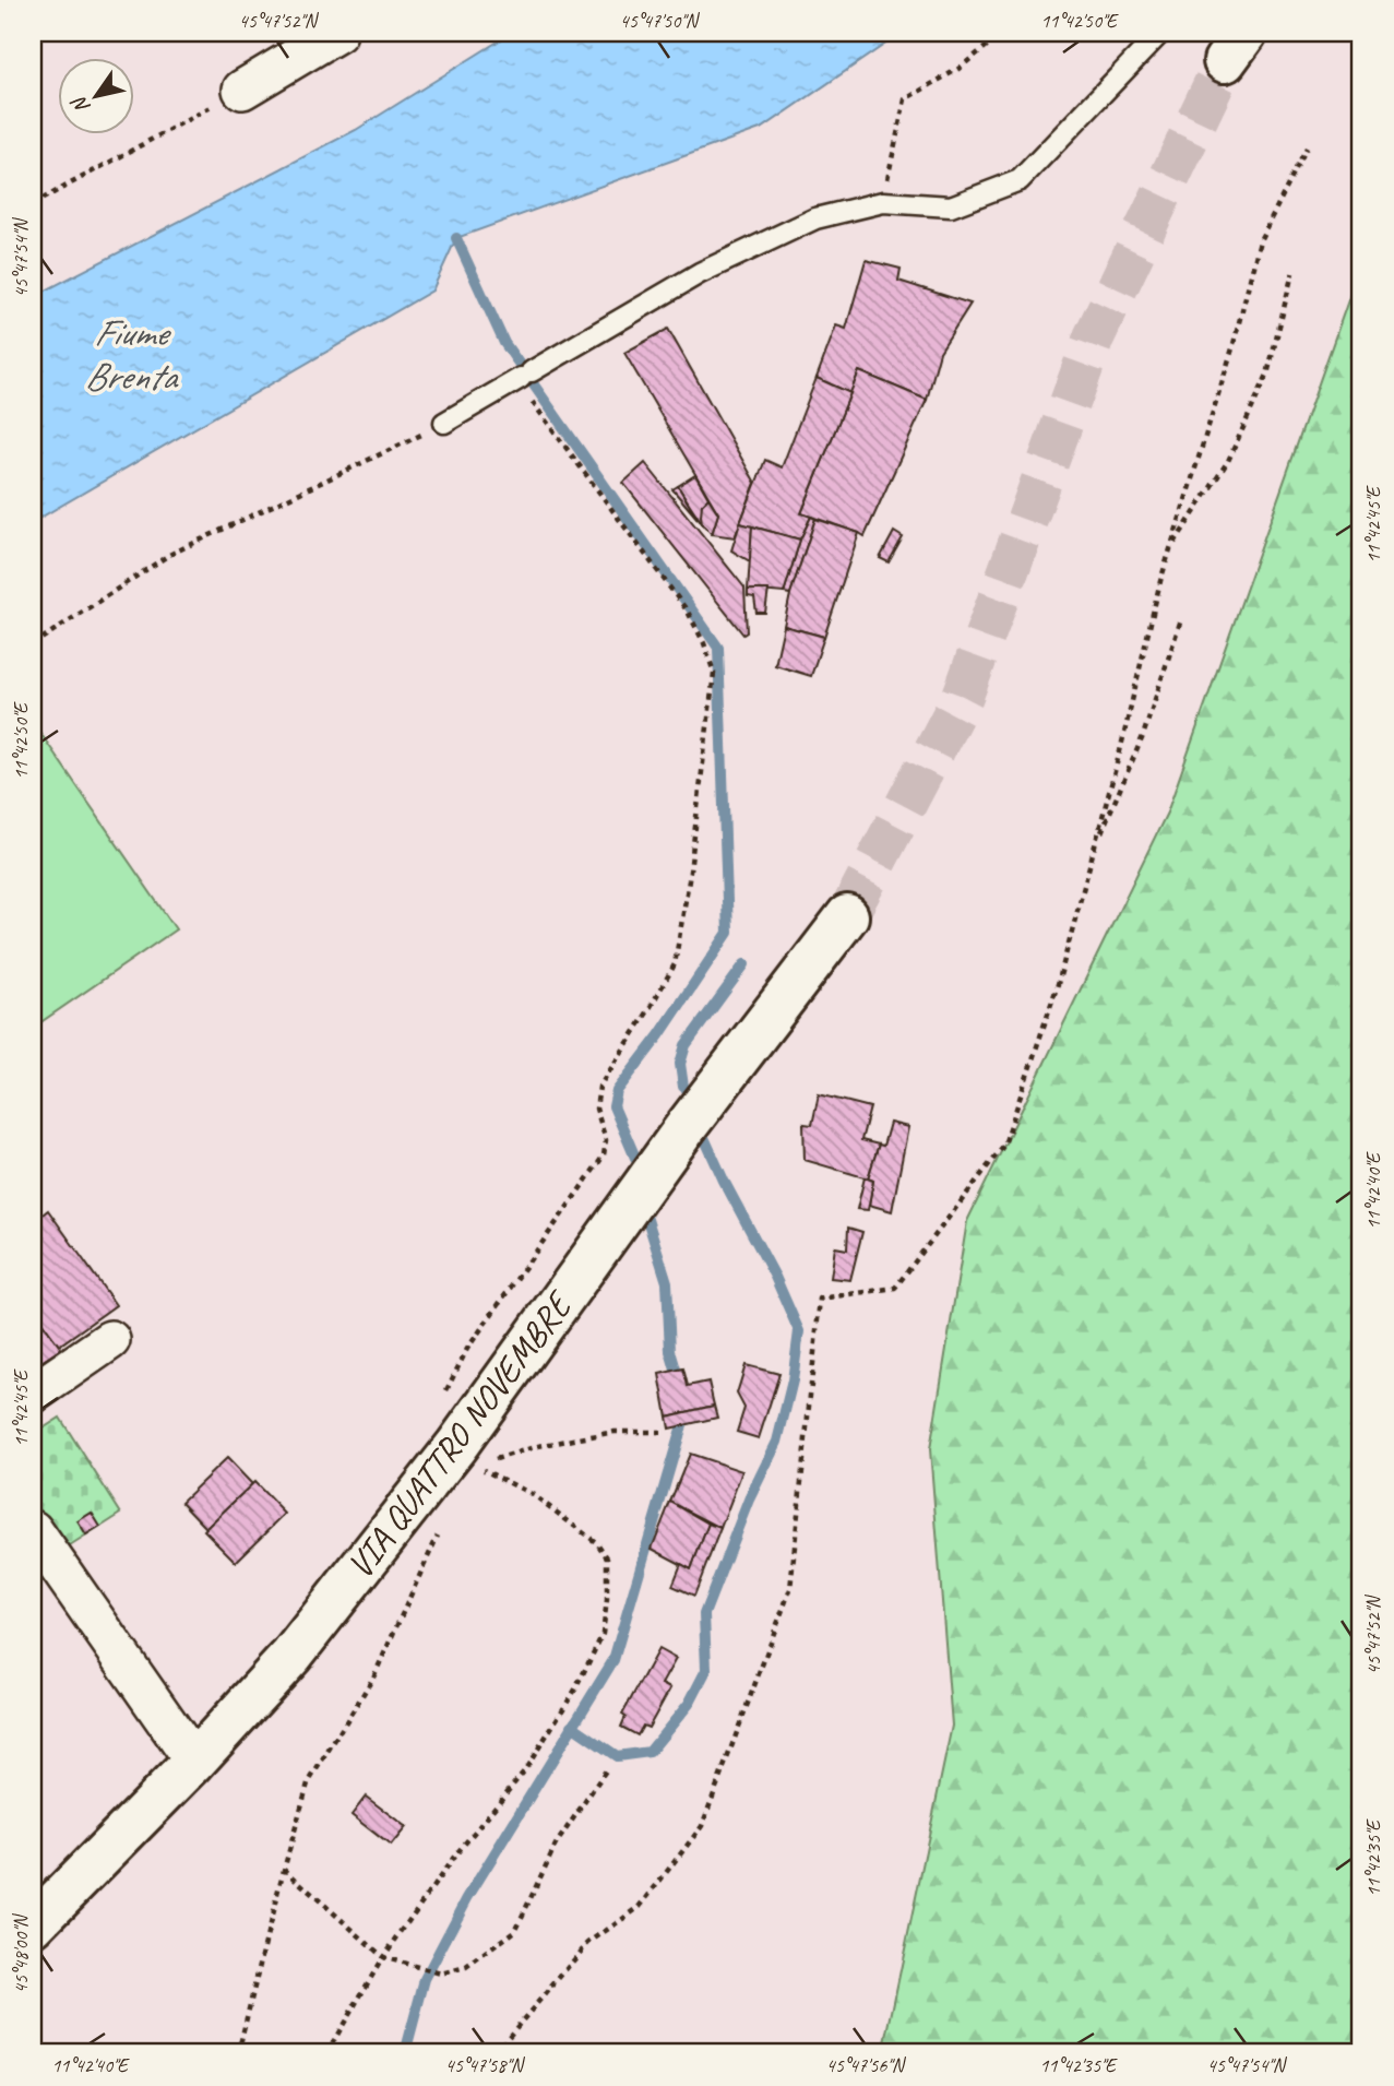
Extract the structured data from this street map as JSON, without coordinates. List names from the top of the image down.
{
  "streets": {
    "street": ["VIA QUATTRO NOVEMBRE"]
  },
  "water": ["Fiume Brenta"],
  "north": "bottom left",
  "coordinates": [
    "45°47'52\"N",
    "45°47'50\"N",
    "11°42'50\"E",
    "45°47'54\"N",
    "11°42'45\"E",
    "11°42'40\"E",
    "11°42'35\"E",
    "45°48'00\"N",
    "45°47'58\"N",
    "45°47'56\"N"
  ]
}
